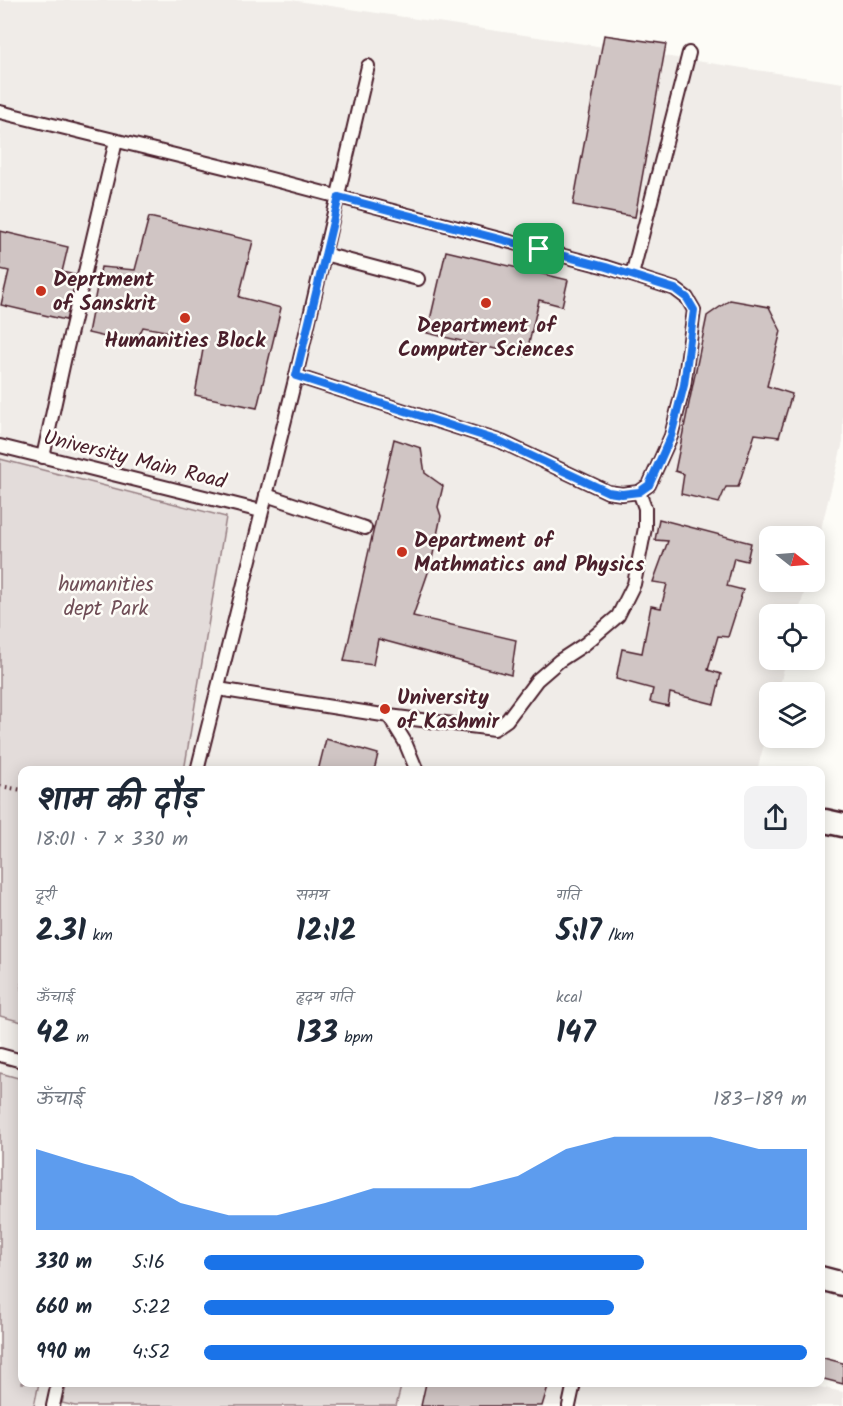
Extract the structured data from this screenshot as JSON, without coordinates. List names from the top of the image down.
{
  "streets": {
    "lane": ["University Main Road"]
  },
  "parks": ["humanities dept Park"],
  "places": [
    "Deprtment of Sanskrit",
    "Department of Computer Sciences",
    "Humanities Block",
    "Department of Mathmatics and Physics",
    "University of Kashmir"
  ],
  "north": "right",
  "page": {
    "heading": ["शाम की दौड़", "18:01 · 7 × 330 m"],
    "stats": [
      ["दूरी", "2.31 km"],
      ["समय", "12:12"],
      ["गति", "5:17 /km"],
      ["ऊँचाई", "42 m"],
      ["हृदय गति", "133 bpm"],
      ["kcal", "147"]
    ],
    "chart": ["ऊँचाई", "183–189 m"],
    "list": [
      {
        "name": "330 m",
        "note": "5:16"
      },
      {
        "name": "660 m",
        "note": "5:22"
      },
      {
        "name": "990 m",
        "note": "4:52"
      }
    ]
  }
}
